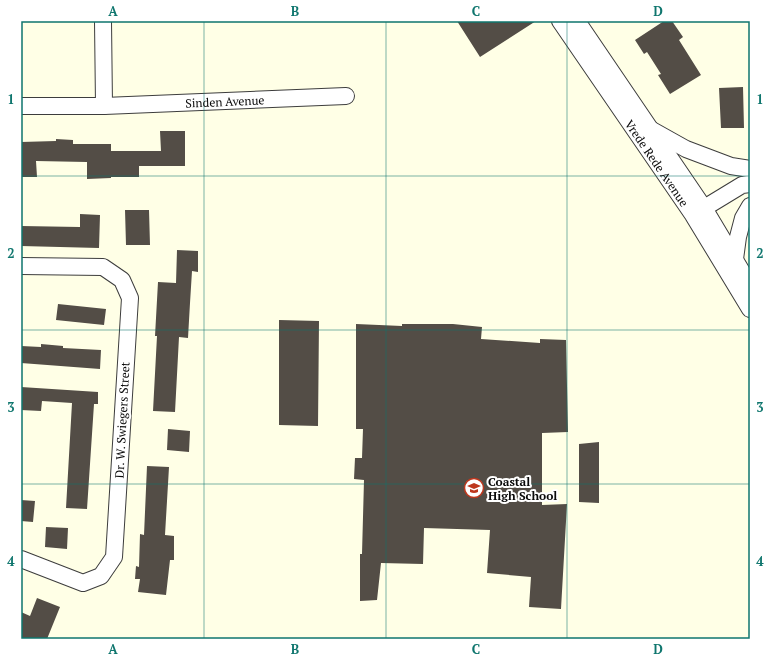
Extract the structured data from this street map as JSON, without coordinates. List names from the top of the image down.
{
  "streets": {
    "street": ["Sinden Avenue", "Vrede Rede Avenue", "Dr. W. Swiegers Street"]
  },
  "places": {
    "school or university": ["Coastal High School"]
  },
  "grid": {
    "columns": [
      "A",
      "B",
      "C",
      "D"
    ],
    "rows": [
      "1",
      "2",
      "3",
      "4"
    ]
  }
}
